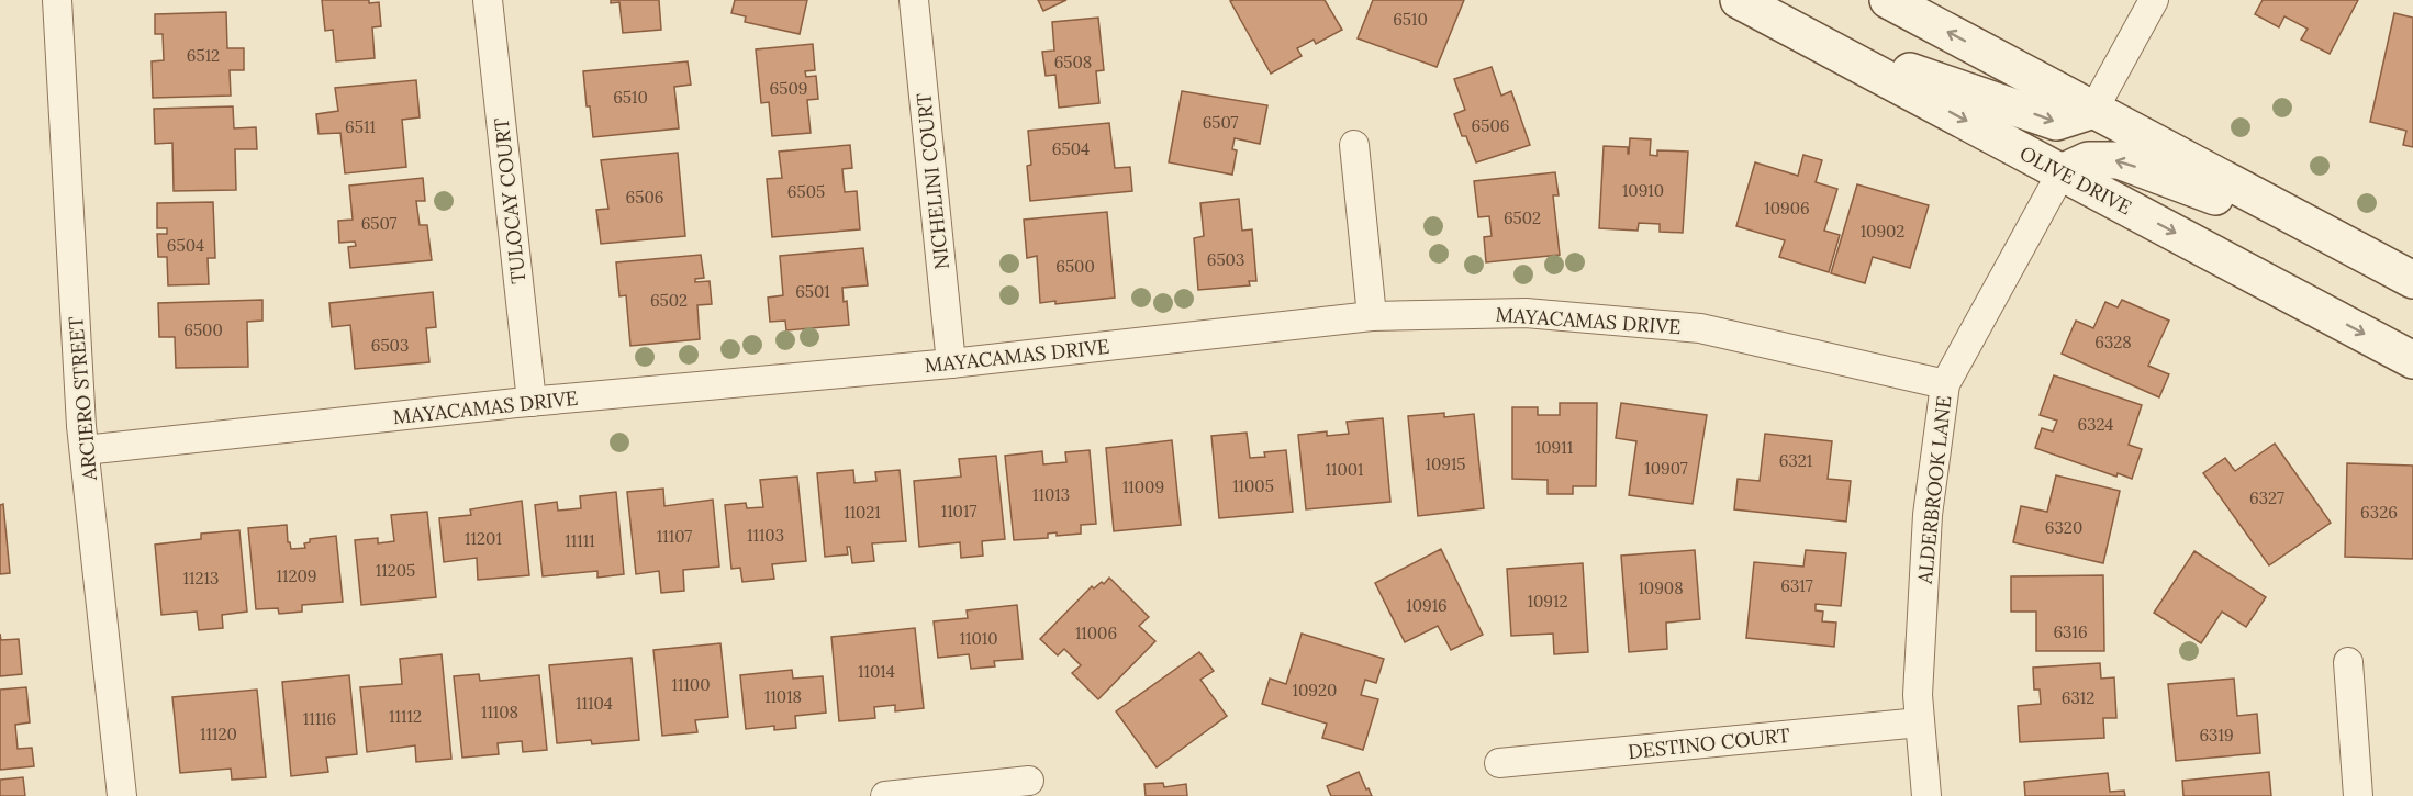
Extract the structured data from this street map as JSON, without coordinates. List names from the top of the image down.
{
  "streets": {
    "main road": ["OLIVE DRIVE"],
    "street": [
      "NICHELINI COURT",
      "TULOCAY COURT",
      "MAYACAMAS DRIVE",
      "ARCIERO STREET",
      "ALDERBROOK LANE",
      "DESTINO COURT"
    ]
  },
  "crossings": [
    ["OLIVE DRIVE", "ALDERBROOK LANE"],
    ["NICHELINI COURT", "MAYACAMAS DRIVE"],
    ["TULOCAY COURT", "MAYACAMAS DRIVE"],
    ["MAYACAMAS DRIVE", "ARCIERO STREET"],
    ["MAYACAMAS DRIVE", "ALDERBROOK LANE"],
    ["ALDERBROOK LANE", "DESTINO COURT"]
  ],
  "house_numbers": [
    "6510",
    "6512",
    "6508",
    "6509",
    "6510",
    "6507",
    "6506",
    "6511",
    "6504",
    "10910",
    "6505",
    "6506",
    "10906",
    "6502",
    "6507",
    "10902",
    "6504",
    "6503",
    "6500",
    "6501",
    "6502",
    "6500",
    "6328",
    "6503",
    "6324",
    "10911",
    "6321",
    "10915",
    "10907",
    "11001",
    "11005",
    "11009",
    "11013",
    "6327",
    "11017",
    "11021",
    "6326",
    "6320",
    "11103",
    "11107",
    "11201",
    "11111",
    "11205",
    "11209",
    "11213",
    "6317",
    "10908",
    "10912",
    "10916",
    "6316",
    "11006",
    "11010",
    "11014",
    "11100",
    "10920",
    "11018",
    "6312",
    "11104",
    "11108",
    "11112",
    "11116",
    "11120",
    "6319"
  ]
}
